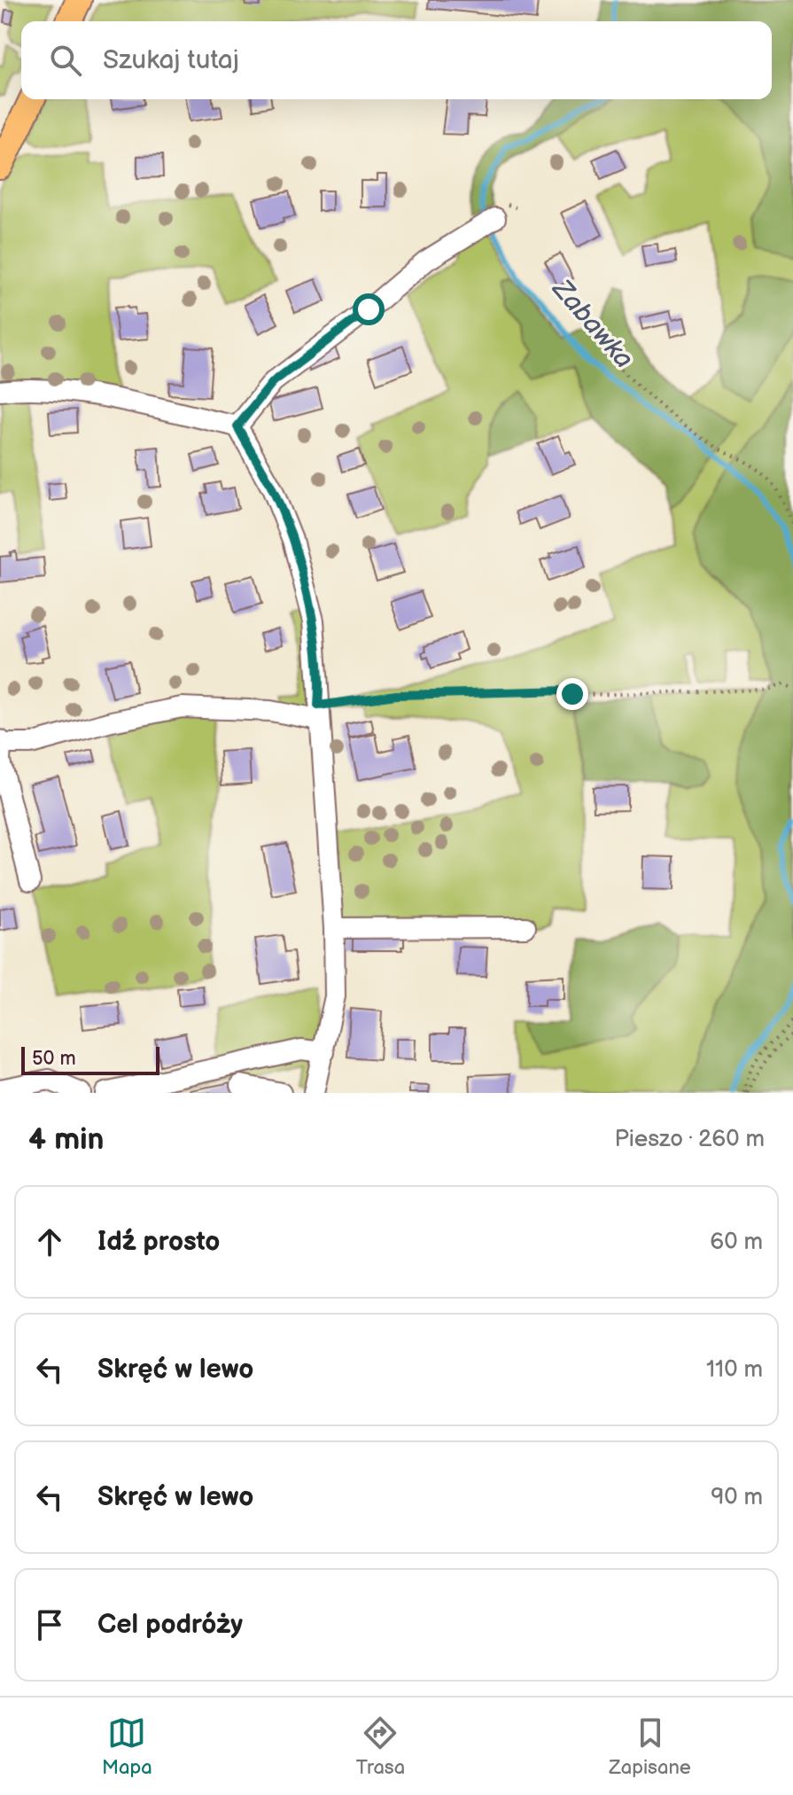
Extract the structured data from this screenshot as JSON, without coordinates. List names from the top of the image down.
{
  "water": ["Zabawka"],
  "scale_bar": "50 m",
  "page": {
    "search": "Szukaj tutaj",
    "scale": "50 m",
    "heading": ["4 min", "Pieszo · 260 m"],
    "list": [
      ["Idź prosto", "60 m"],
      ["Skręć w lewo", "110 m"],
      ["Skręć w lewo", "90 m"],
      "Cel podróży"
    ],
    "nav": ["Mapa", "Trasa", "Zapisane"]
  }
}
